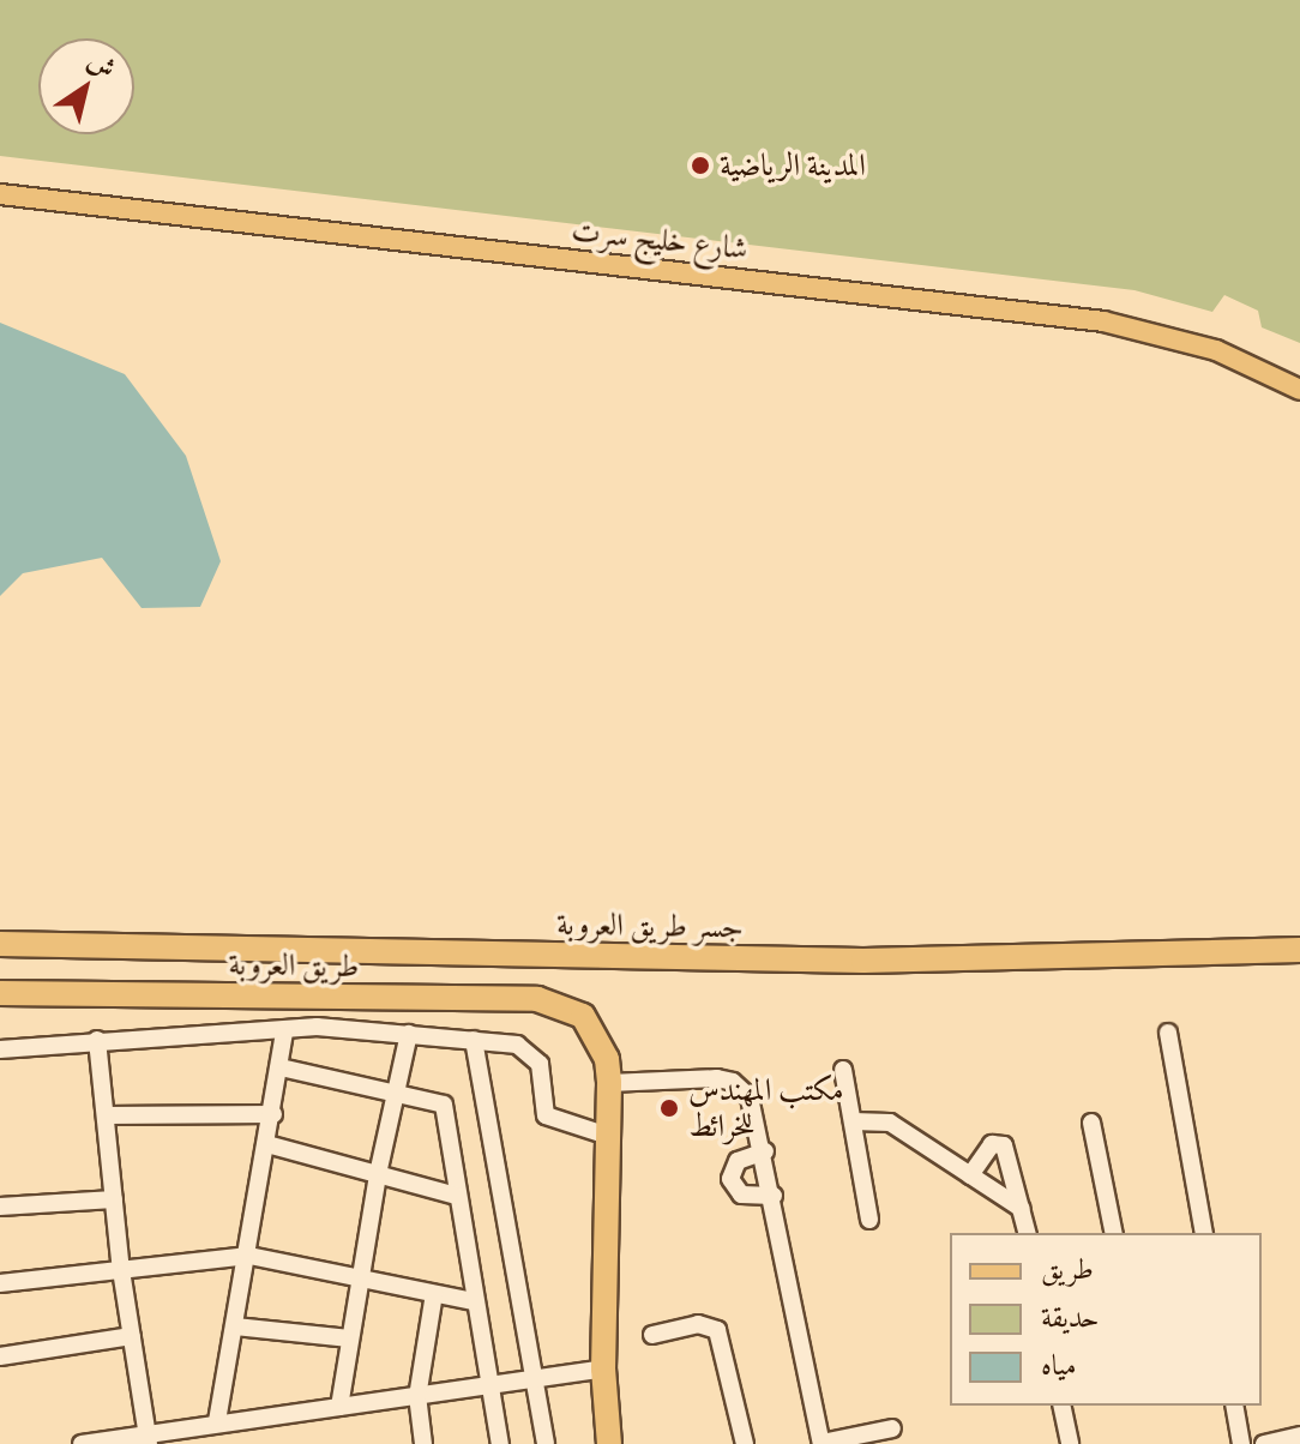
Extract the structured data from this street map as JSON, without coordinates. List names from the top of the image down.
{
  "streets": {
    "highway": ["جسر طريق العروبة", "طريق العروبة"],
    "main road": ["شارع خليج سرت"]
  },
  "places": ["المدينة الرياضية", "مكتب المهندس للخرائط"],
  "legend": ["طريق", "حديقة", "مياه"],
  "north": "top right"
}
